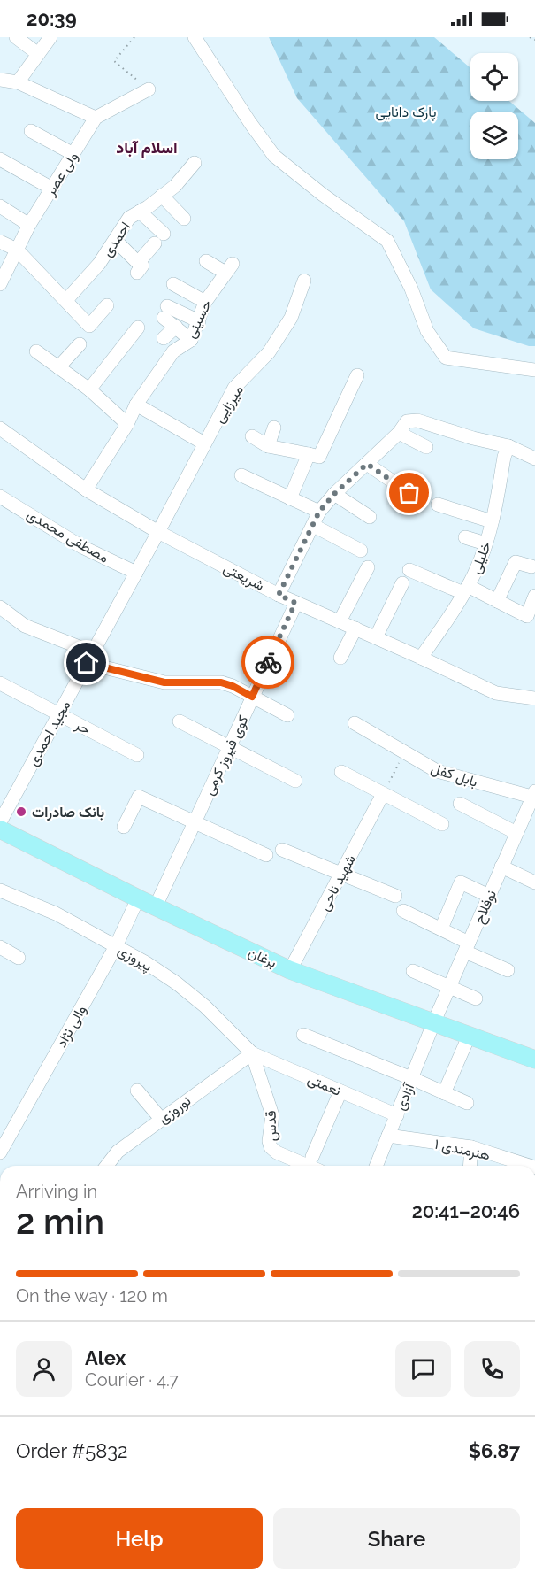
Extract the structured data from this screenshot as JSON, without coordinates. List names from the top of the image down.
{
  "streets": {
    "main road": ["برغان"],
    "street": [
      "ولی عصر",
      "احمدی",
      "حسینی",
      "میرزایی",
      "مصطفی محمدی",
      "خلیلی",
      "شریعتی",
      "حر",
      "مجید احمدی",
      "کوی فیروز کرمی",
      "بابل کفل",
      "شهید ناحی",
      "نوفلاح",
      "پیروزی",
      "والی نژاد",
      "نعمتی",
      "آزادی",
      "نوروزی",
      "قدس",
      "هنرمندی ۱"
    ]
  },
  "crossings": [
    ["حسینی", "شریعتی"],
    ["میرزایی", "شریعتی"],
    ["میرزایی", "مجید احمدی"],
    ["مصطفی محمدی", "مجید احمدی"],
    ["خلیلی", "شریعتی"],
    ["شریعتی", "مجید احمدی"],
    ["شریعتی", "کوی فیروز کرمی"],
    ["حر", "مجید احمدی"],
    ["کوی فیروز کرمی", "برغان"],
    ["بابل کفل", "نوفلاح"],
    ["شهید ناحی", "برغان"],
    ["نوفلاح", "برغان"],
    ["نوفلاح", "آزادی"],
    ["برغان", "والی نژاد"],
    ["برغان", "آزادی"],
    ["پیروزی", "والی نژاد"],
    ["پیروزی", "نعمتی"],
    ["پیروزی", "نوروزی"],
    ["پیروزی", "قدس"],
    ["نعمتی", "آزادی"],
    ["نعمتی", "نوروزی"],
    ["نعمتی", "قدس"],
    ["آزادی", "هنرمندی ۱"],
    ["نوروزی", "قدس"]
  ],
  "districts": ["اسلام آباد"],
  "parks": ["پارک دانایی"],
  "places": ["بانک صادرات"],
  "page": {
    "status": "20:39",
    "heading": ["2 min", "Arriving in", "20:41–20:46"],
    "panel": [
      "Alex",
      "Courier · 4.7",
      "Order #5832",
      "$6.87"
    ],
    "bar": "On the way · 120 m",
    "buttons": ["Help", "Share"]
  }
}
